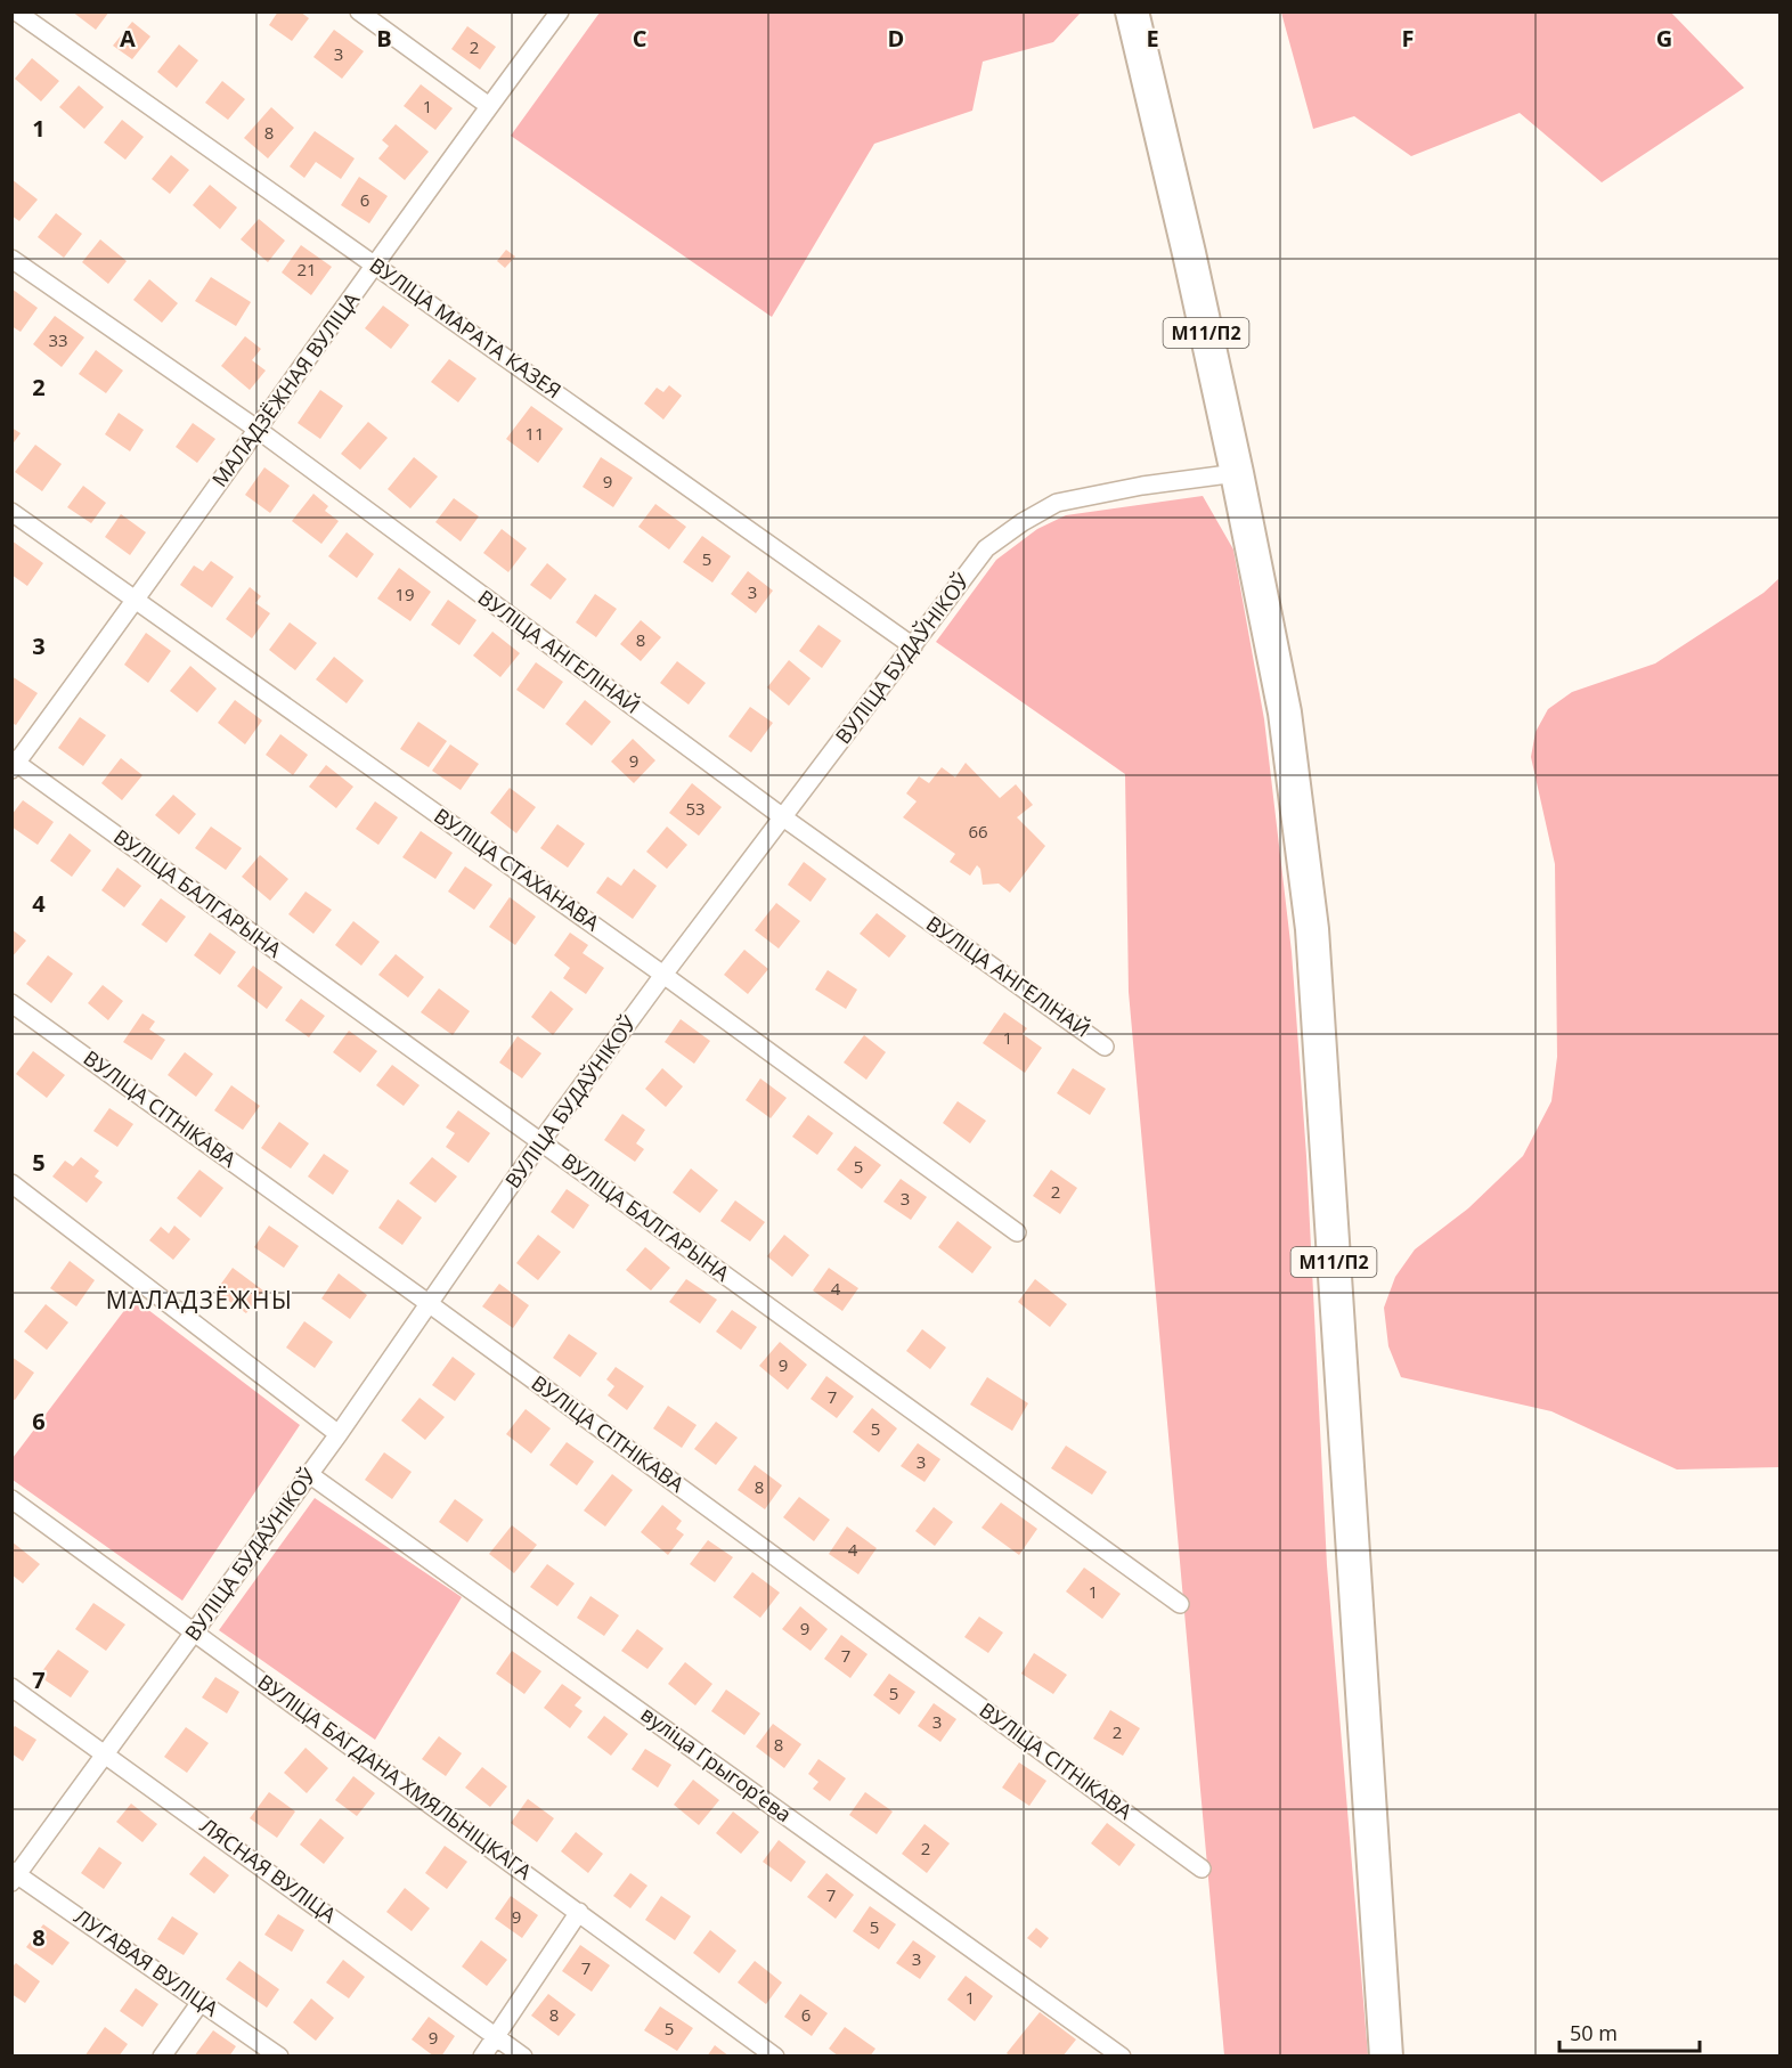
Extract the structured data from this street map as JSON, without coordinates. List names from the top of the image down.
{
  "streets": {
    "highway": ["М11/П2"],
    "street": [
      "ВУЛІЦА МАРАТА КАЗЕЯ",
      "МАЛАДЗЁЖНАЯ ВУЛІЦА",
      "ВУЛІЦА АНГЕЛІНАЙ",
      "ВУЛІЦА БУДАЎНІКОЎ",
      "ВУЛІЦА СТАХАНАВА",
      "ВУЛІЦА БАЛГАРЫНА",
      "ВУЛІЦА СІТНІКАВА",
      "вуліца Грыгорʼева",
      "ВУЛІЦА БАГДАНА ХМЯЛЬНІЦКАГА",
      "ЛЯСНАЯ ВУЛІЦА",
      "ЛУГАВАЯ ВУЛІЦА"
    ]
  },
  "crossings": [
    ["ВУЛІЦА МАРАТА КАЗЕЯ", "МАЛАДЗЁЖНАЯ ВУЛІЦА"],
    ["ВУЛІЦА МАРАТА КАЗЕЯ", "ВУЛІЦА БУДАЎНІКОЎ"],
    ["М11/П2", "ВУЛІЦА БУДАЎНІКОЎ"],
    ["МАЛАДЗЁЖНАЯ ВУЛІЦА", "ВУЛІЦА АНГЕЛІНАЙ"],
    ["МАЛАДЗЁЖНАЯ ВУЛІЦА", "ВУЛІЦА СТАХАНАВА"],
    ["МАЛАДЗЁЖНАЯ ВУЛІЦА", "ВУЛІЦА БАЛГАРЫНА"],
    ["ВУЛІЦА АНГЕЛІНАЙ", "ВУЛІЦА БУДАЎНІКОЎ"],
    ["ВУЛІЦА БУДАЎНІКОЎ", "ВУЛІЦА СТАХАНАВА"],
    ["ВУЛІЦА БУДАЎНІКОЎ", "ВУЛІЦА БАЛГАРЫНА"],
    ["ВУЛІЦА БУДАЎНІКОЎ", "ВУЛІЦА СІТНІКАВА"],
    ["ВУЛІЦА БУДАЎНІКОЎ", "вуліца Грыгорʼева"],
    ["ВУЛІЦА БУДАЎНІКОЎ", "ВУЛІЦА БАГДАНА ХМЯЛЬНІЦКАГА"],
    ["ВУЛІЦА БУДАЎНІКОЎ", "ЛЯСНАЯ ВУЛІЦА"],
    ["ВУЛІЦА БУДАЎНІКОЎ", "ЛУГАВАЯ ВУЛІЦА"]
  ],
  "districts": ["МАЛАДЗЁЖНЫ"],
  "house_numbers": [
    "2",
    "3",
    "1",
    "8",
    "6",
    "21",
    "33",
    "11",
    "9",
    "5",
    "3",
    "19",
    "8",
    "9",
    "53",
    "66",
    "1",
    "5",
    "2",
    "3",
    "4",
    "9",
    "7",
    "5",
    "3",
    "8",
    "4",
    "1",
    "9",
    "7",
    "5",
    "3",
    "2",
    "8",
    "2",
    "7",
    "9",
    "5",
    "3",
    "7",
    "1",
    "8",
    "6",
    "5",
    "9"
  ],
  "scale_bar": "50 m",
  "grid": {
    "columns": [
      "A",
      "B",
      "C",
      "D",
      "E",
      "F",
      "G"
    ],
    "rows": [
      "1",
      "2",
      "3",
      "4",
      "5",
      "6",
      "7",
      "8"
    ]
  }
}
